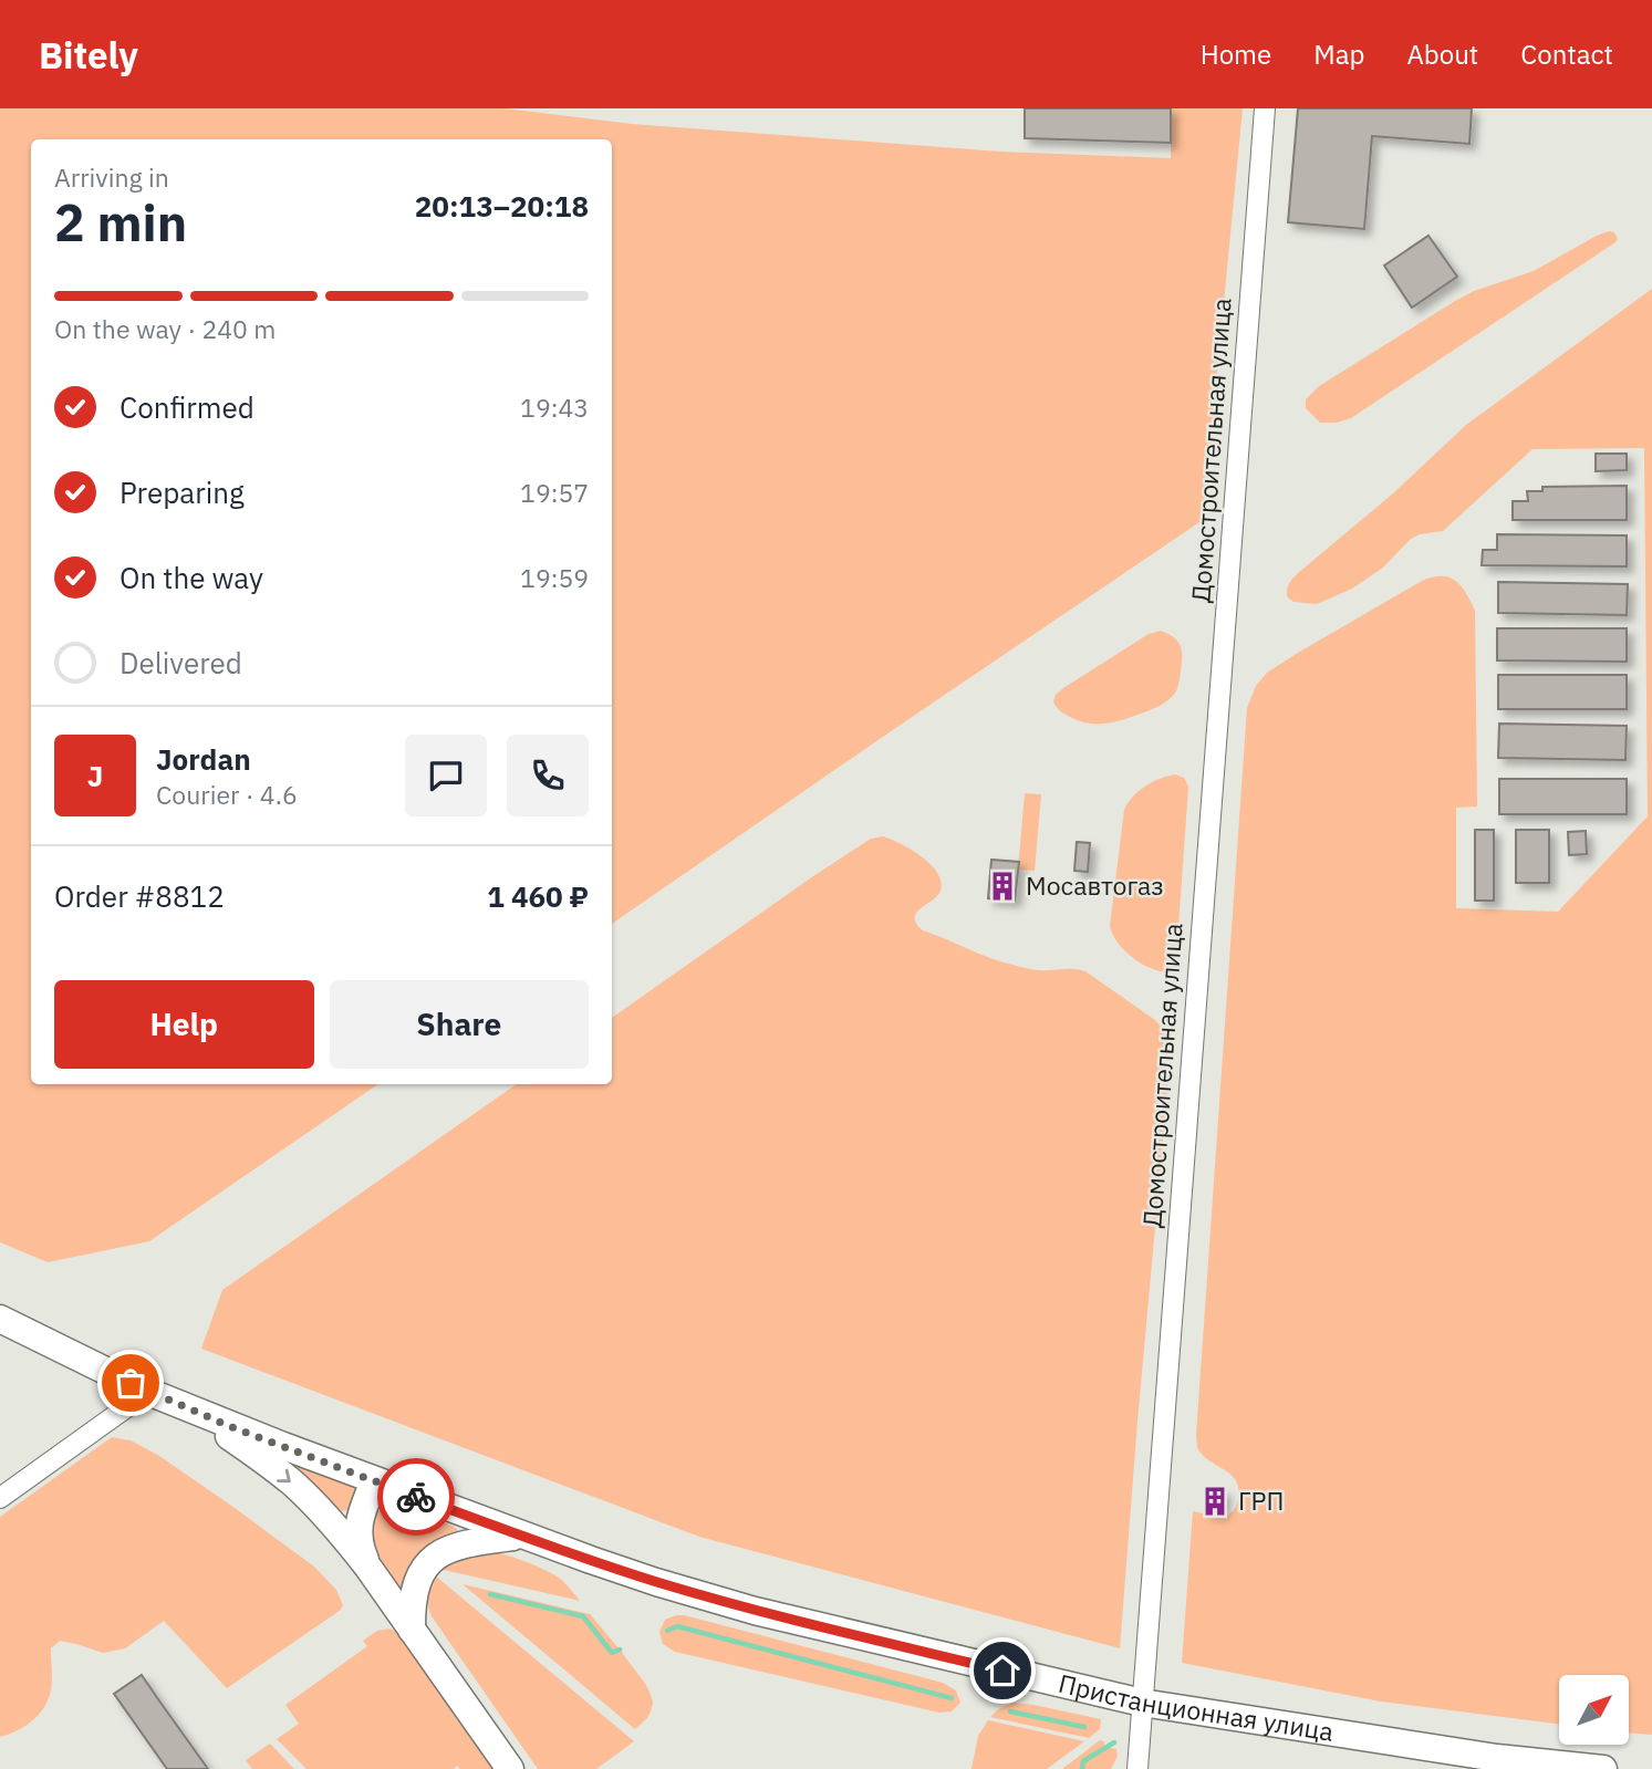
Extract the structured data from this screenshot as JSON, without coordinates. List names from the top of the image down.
{
  "streets": {
    "main road": ["Пристанционная улица"],
    "street": ["Домостроительная улица"]
  },
  "crossings": [
    ["Домостроительная улица", "Пристанционная улица"]
  ],
  "places": {
    "building": ["Мосавтогаз", "ГРП"]
  },
  "north": "top right",
  "page": {
    "header": "Bitely",
    "nav": [
      "Home",
      "Map",
      "About",
      "Contact"
    ],
    "heading": ["2 min", "Arriving in", "20:13–20:18"],
    "panel": [
      "Jordan",
      "Courier · 4.6",
      "Order #8812",
      "1 460 ₽"
    ],
    "bar": "On the way · 240 m",
    "list": [
      ["Confirmed", "19:43"],
      ["Preparing", "19:57"],
      ["On the way", "19:59"],
      "Delivered"
    ],
    "round": "J",
    "buttons": ["Help", "Share"]
  }
}
